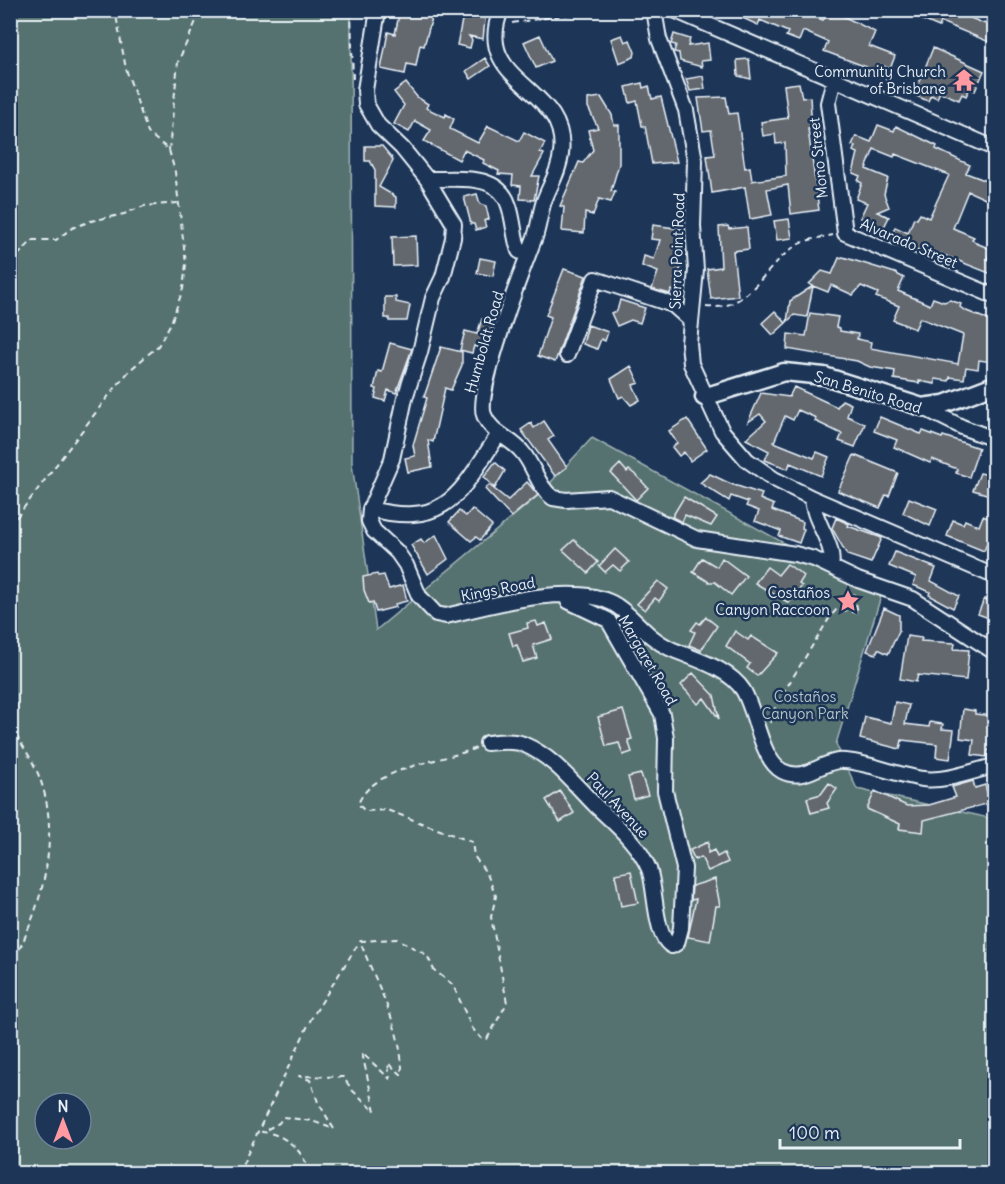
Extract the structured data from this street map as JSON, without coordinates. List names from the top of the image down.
{
  "streets": {
    "street": [
      "Mono Street",
      "Alvarado Street",
      "Sierra Point Road",
      "Humboldt Road",
      "San Benito Road",
      "Kings Road",
      "Margaret Road",
      "Paul Avenue"
    ]
  },
  "crossings": [
    ["Mono Street", "Alvarado Street"],
    ["Sierra Point Road", "San Benito Road"],
    ["Kings Road", "Margaret Road"],
    ["Margaret Road", "Paul Avenue"]
  ],
  "parks": ["Costaños Canyon Park"],
  "places": {
    "temple": ["Community Church of Brisbane"],
    "place": ["Costaños Canyon Raccoon"]
  },
  "scale_bar": "100 m",
  "north": "top"
}
